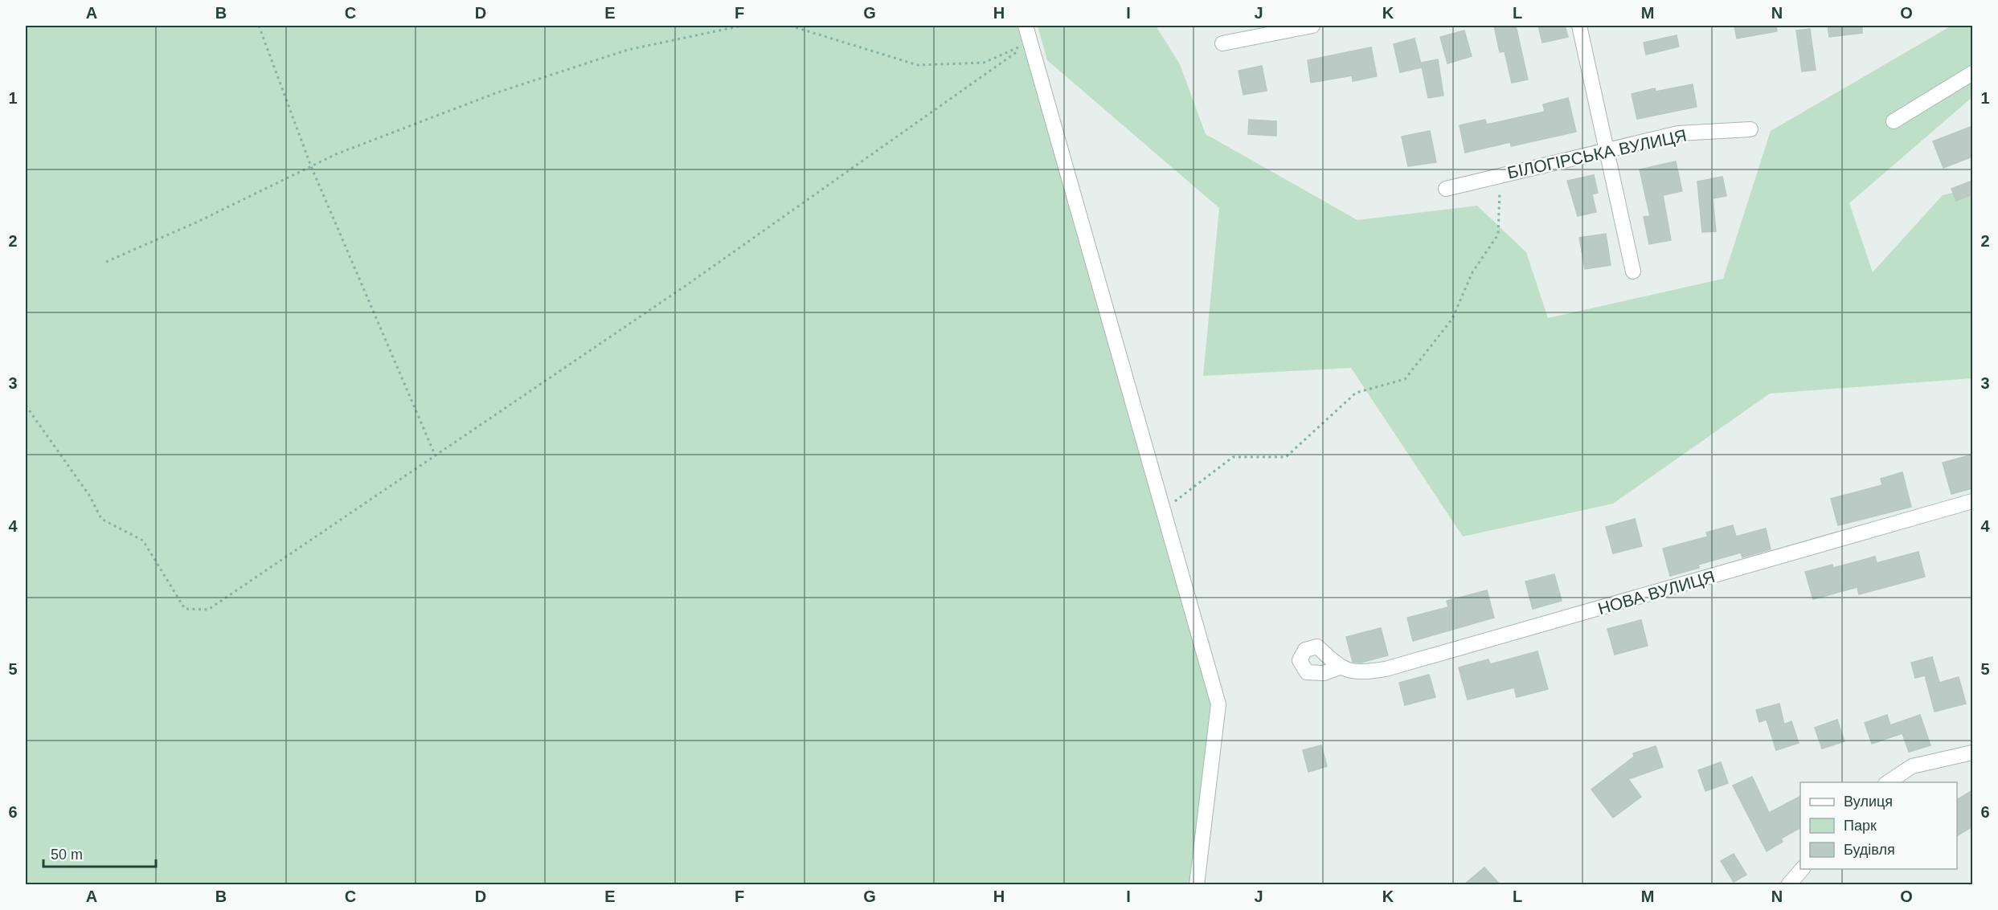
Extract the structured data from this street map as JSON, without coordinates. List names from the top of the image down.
{
  "streets": {
    "street": ["БІЛОГІРСЬКА ВУЛИЦЯ", "НОВА ВУЛИЦЯ"]
  },
  "legend": ["Вулиця", "Парк", "Будівля"],
  "scale_bar": "50 m",
  "grid": {
    "columns": [
      "A",
      "B",
      "C",
      "D",
      "E",
      "F",
      "G",
      "H",
      "I",
      "J",
      "K",
      "L",
      "M",
      "N",
      "O"
    ],
    "rows": [
      "1",
      "2",
      "3",
      "4",
      "5",
      "6"
    ]
  }
}
